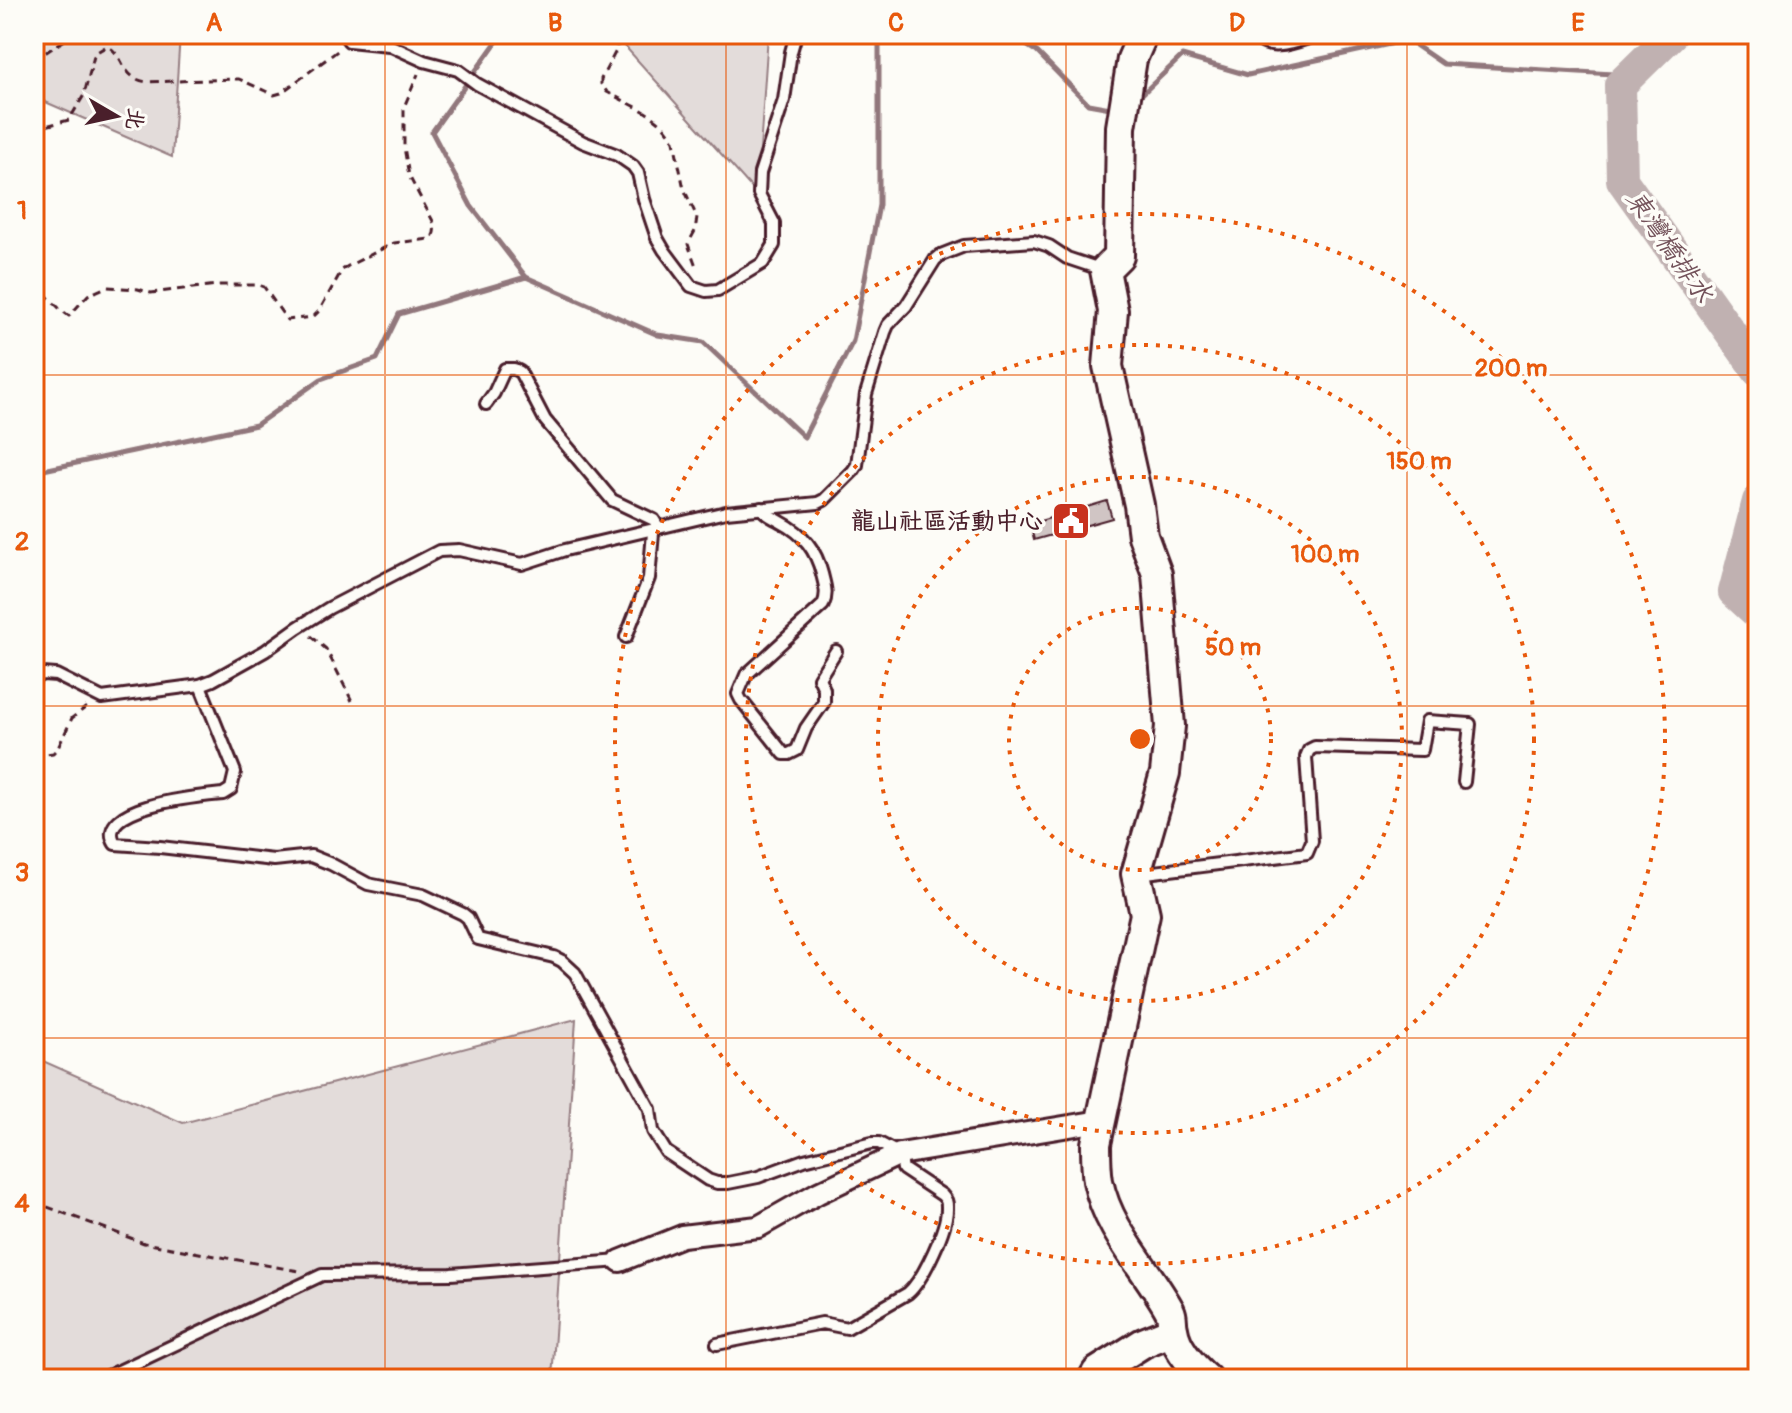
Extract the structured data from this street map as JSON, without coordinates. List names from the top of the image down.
{
  "water": ["東灣橋排水"],
  "places": {
    "public building": ["龍山社區活動中心"]
  },
  "north": "right",
  "grid": {
    "columns": [
      "A",
      "B",
      "C",
      "D",
      "E"
    ],
    "rows": [
      "1",
      "2",
      "3",
      "4"
    ]
  },
  "rings": [
    "200 m",
    "150 m",
    "100 m",
    "50 m"
  ]
}
